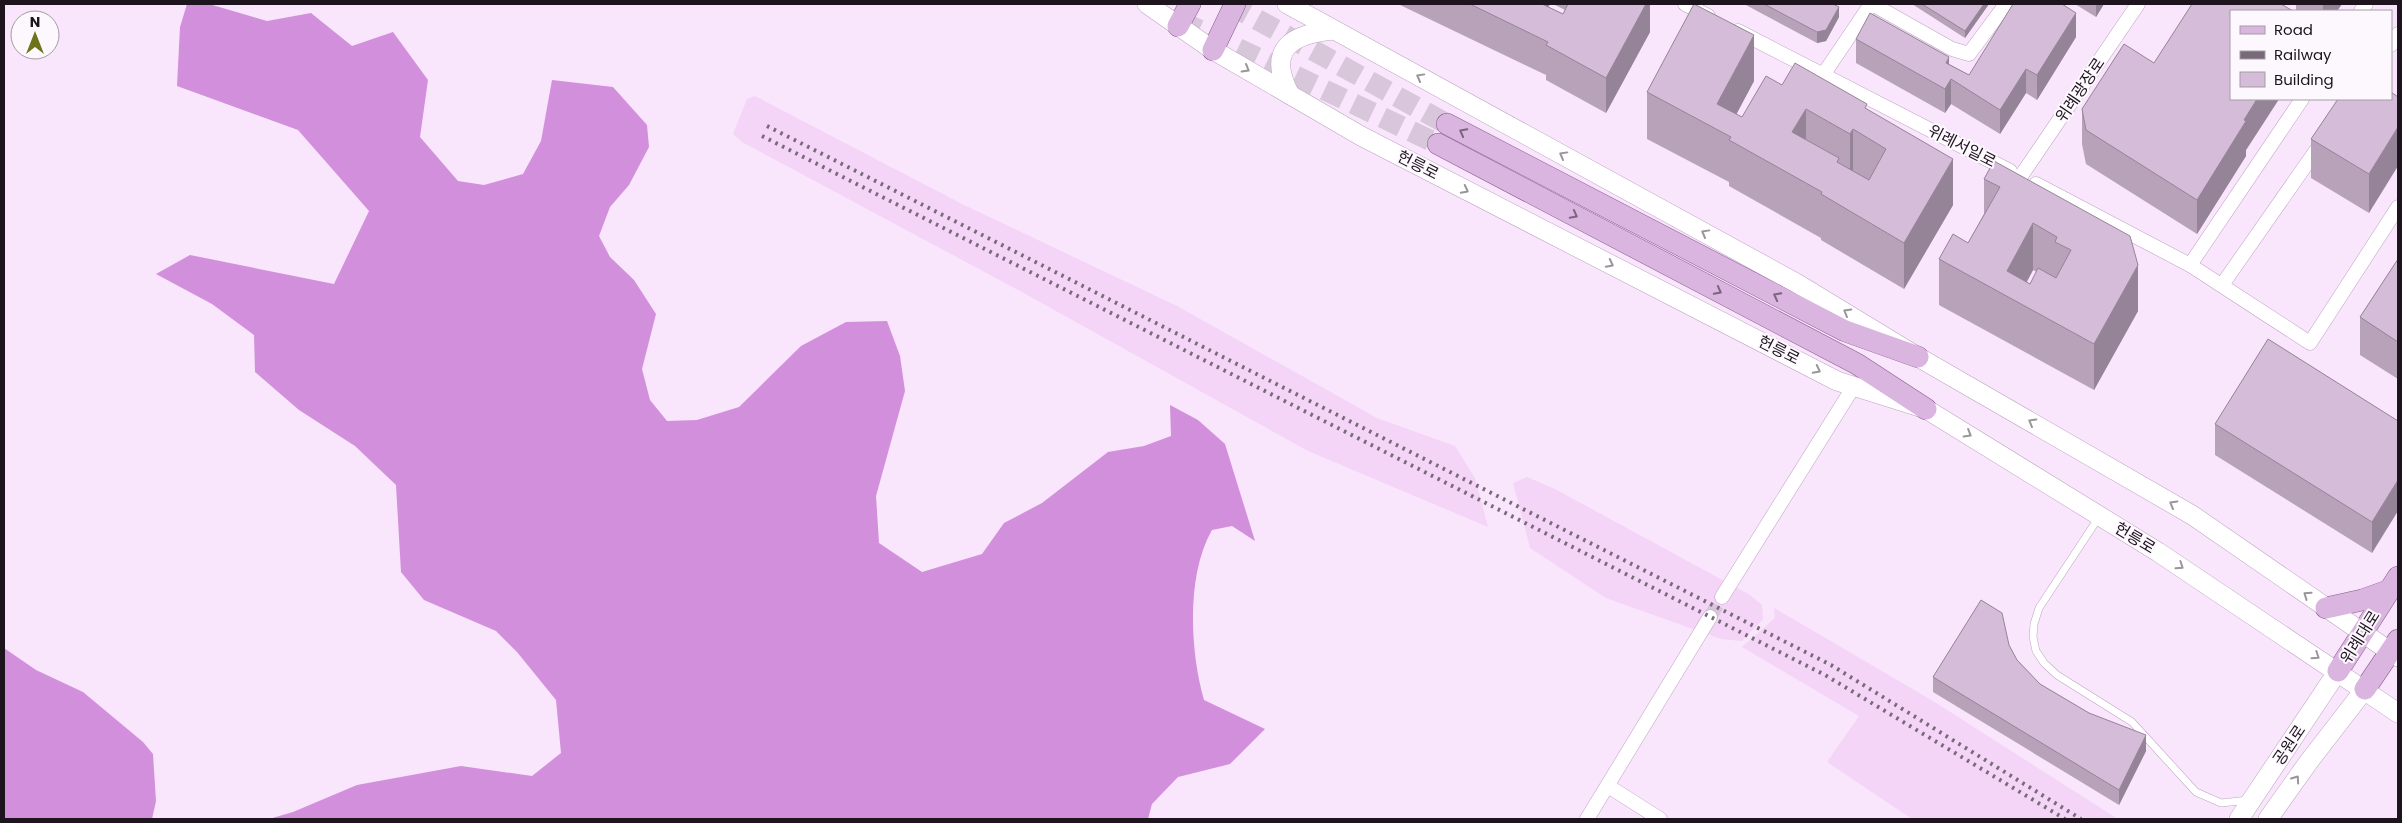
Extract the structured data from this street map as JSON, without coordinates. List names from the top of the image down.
{
  "streets": {
    "main road": ["헌릉로", "위례대로", "공원로"],
    "street": ["위례광장로", "위례서일로"]
  },
  "crossings": [
    ["위례광장로", "위례서일로"],
    ["헌릉로", "위례대로"],
    ["헌릉로", "공원로"],
    ["위례대로", "공원로"]
  ],
  "legend": ["Road", "Railway", "Building"],
  "north": "top"
}
